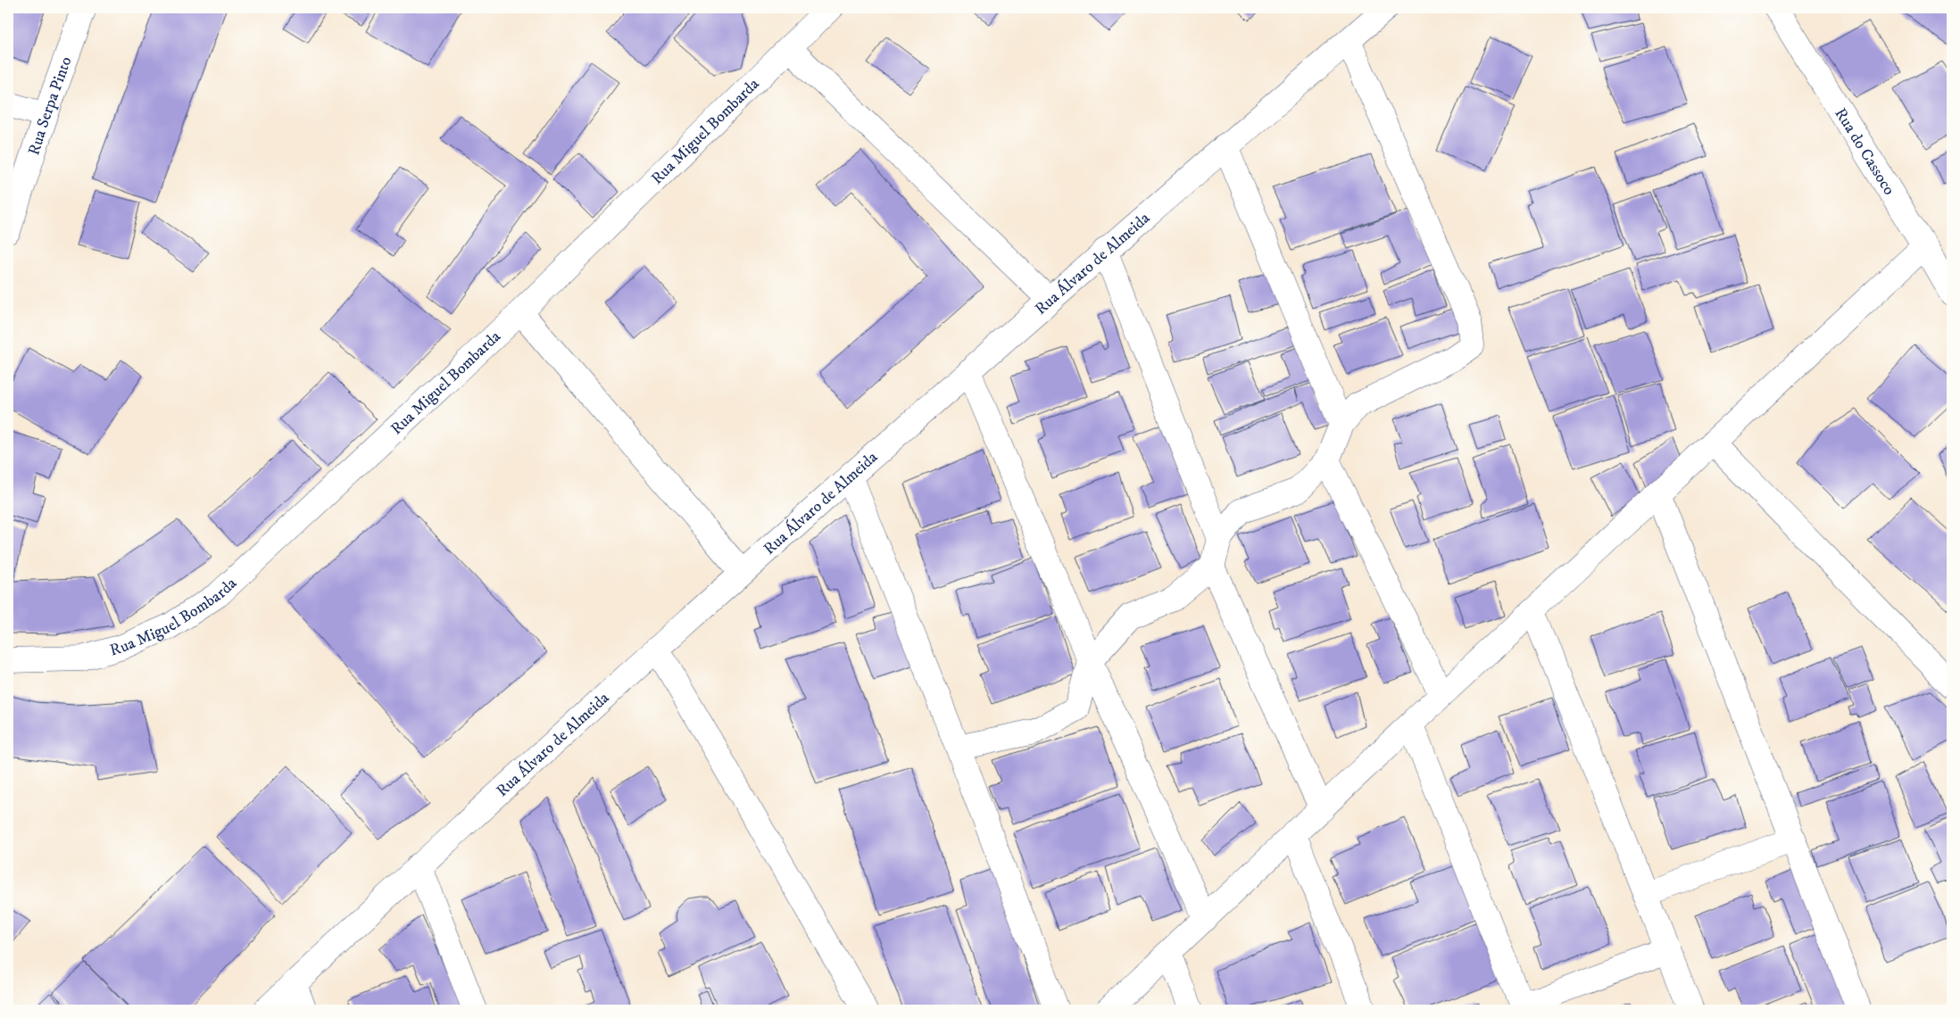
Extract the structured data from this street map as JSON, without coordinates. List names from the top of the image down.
{
  "streets": {
    "street": [
      "Rua Serpa Pinto",
      "Rua Miguel Bombarda",
      "Rua do Cassoco",
      "Rua Álvaro de Almeida"
    ]
  }
}
